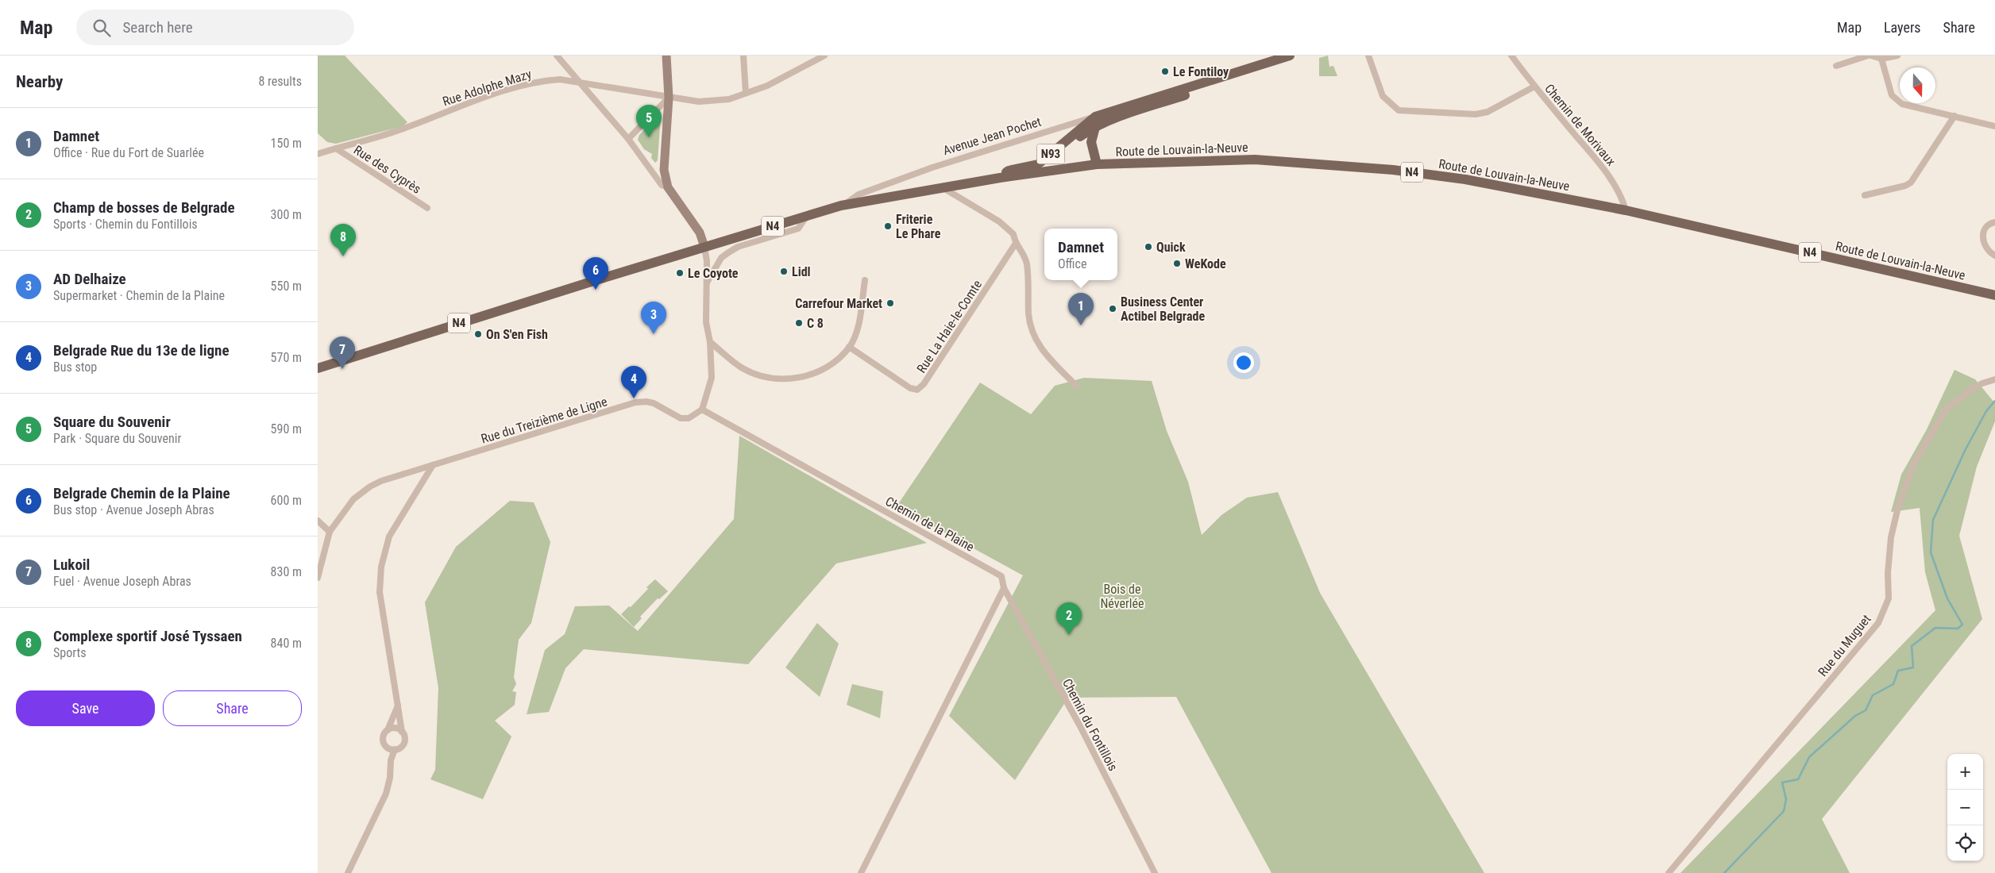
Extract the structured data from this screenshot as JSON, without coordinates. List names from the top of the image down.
{
  "streets": {
    "main road": [
      "Avenue Jean Pochet",
      "Route de Louvain-la-Neuve",
      "N93",
      "N4"
    ],
    "street": [
      "Rue Adolphe Mazy",
      "Chemin de Morivaux",
      "Rue des Cyprès",
      "Rue La Haie-le-Comte",
      "Rue du Treizième de Ligne",
      "Chemin de la Plaine",
      "Rue du Muguet",
      "Chemin du Fontillois"
    ]
  },
  "crossings": [
    ["Rue Adolphe Mazy", "Rue des Cyprès"],
    ["Chemin de Morivaux", "Route de Louvain-la-Neuve"],
    ["Avenue Jean Pochet", "N93"],
    ["Avenue Jean Pochet", "N4"],
    ["Route de Louvain-la-Neuve", "N93"],
    ["Route de Louvain-la-Neuve", "N4"],
    ["N93", "N4"],
    ["Rue du Treizième de Ligne", "Chemin de la Plaine"],
    ["Chemin de la Plaine", "Chemin du Fontillois"]
  ],
  "parks": ["Bois de Néverlée"],
  "places": [
    "Le Fontiloy",
    "Friterie Le Phare",
    "Quick",
    "WeKode",
    "Lidl",
    "Le Coyote",
    "Carrefour Market",
    "Business Center Actibel Belgrade",
    "C 8",
    "On S'en Fish"
  ],
  "north": "bottom",
  "page": {
    "header": "Map",
    "search": "Search here",
    "nav": ["Map", "Layers", "Share"],
    "heading": ["Nearby", "8 results"],
    "pins": [
      "5",
      "8",
      "6",
      "1",
      "3",
      "7",
      "4",
      "2"
    ],
    "list": [
      {
        "mark": "1",
        "name": "Damnet",
        "note": "Office · Rue du Fort de Suarlée",
        "value": "150 m"
      },
      {
        "mark": "2",
        "name": "Champ de bosses de Belgrade",
        "note": "Sports · Chemin du Fontillois",
        "value": "300 m"
      },
      {
        "mark": "3",
        "name": "AD Delhaize",
        "note": "Supermarket · Chemin de la Plaine",
        "value": "550 m"
      },
      {
        "mark": "4",
        "name": "Belgrade Rue du 13e de ligne",
        "note": "Bus stop",
        "value": "570 m"
      },
      {
        "mark": "5",
        "name": "Square du Souvenir",
        "note": "Park · Square du Souvenir",
        "value": "590 m"
      },
      {
        "mark": "6",
        "name": "Belgrade Chemin de la Plaine",
        "note": "Bus stop · Avenue Joseph Abras",
        "value": "600 m"
      },
      {
        "mark": "7",
        "name": "Lukoil",
        "note": "Fuel · Avenue Joseph Abras",
        "value": "830 m"
      },
      {
        "mark": "8",
        "name": "Complexe sportif José Tyssaen",
        "note": "Sports",
        "value": "840 m"
      }
    ],
    "popup": ["Damnet", "Office"],
    "buttons": ["Save", "Share"],
    "map_buttons": ["+", "−"]
  }
}
